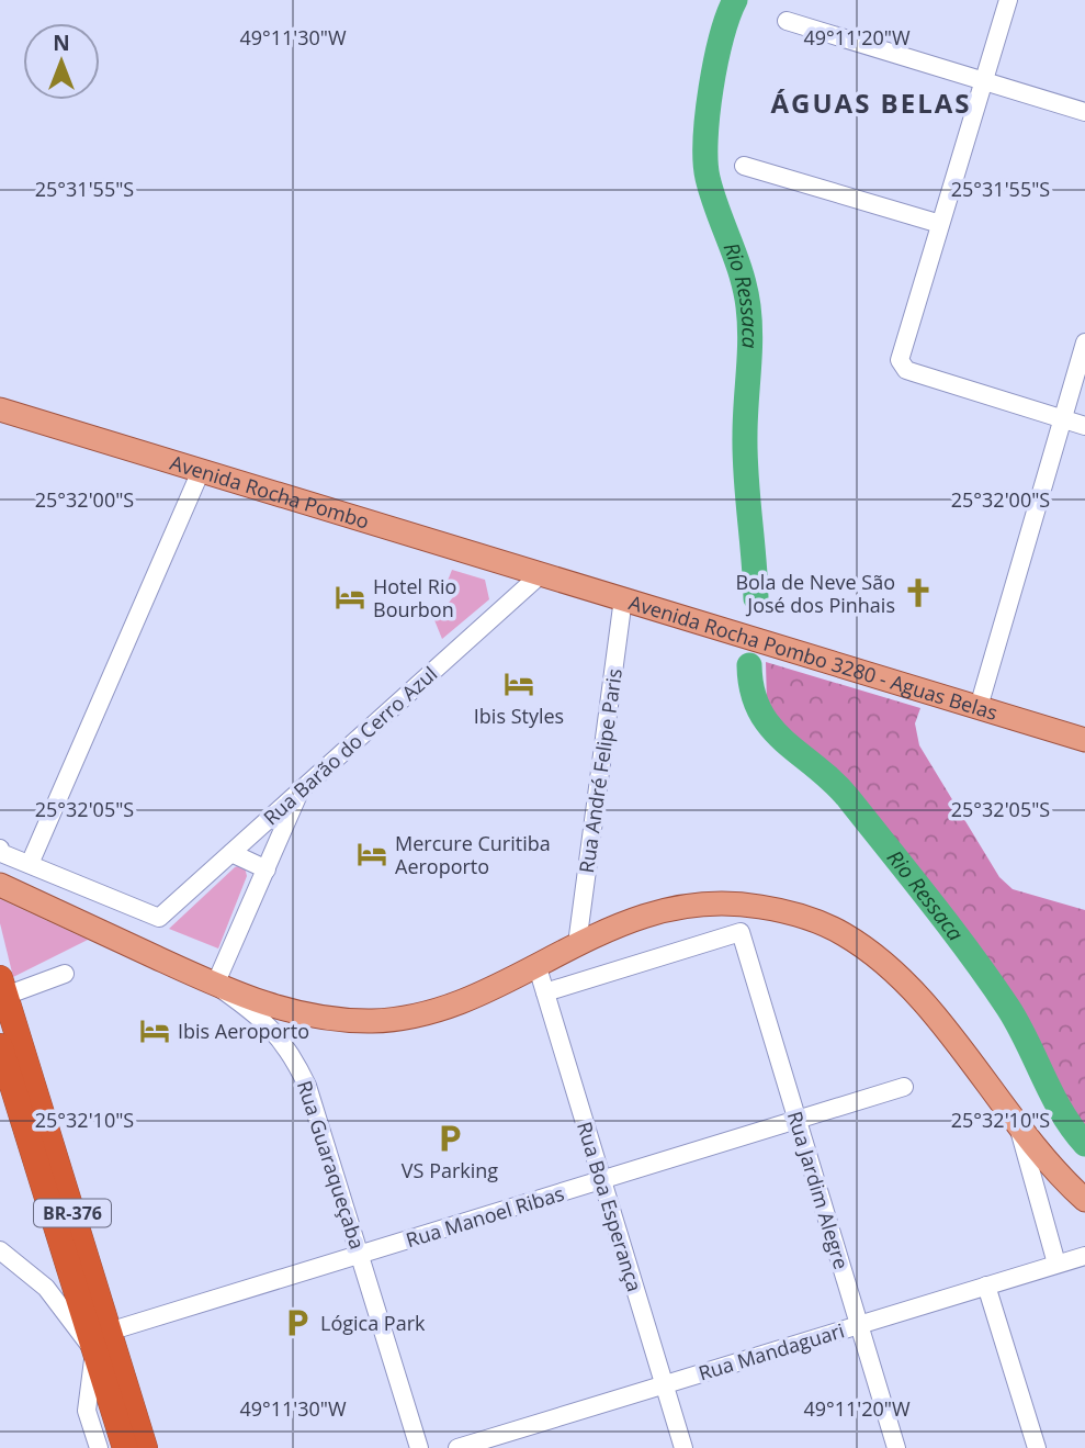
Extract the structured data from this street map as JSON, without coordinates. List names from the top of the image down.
{
  "streets": {
    "highway": ["BR-376"],
    "main road": ["Avenida Rocha Pombo", "Avenida Rocha Pombo 3280 - Aguas Belas"],
    "street": [
      "Rua Barão do Cerro Azul",
      "Rua André Felipe Paris",
      "Rua Guaraqueçaba",
      "Rua Jardim Alegre",
      "Rua Boa Esperança",
      "Rua Manoel Ribas",
      "Rua Mandaguari"
    ]
  },
  "crossings": [
    ["Avenida Rocha Pombo", "Avenida Rocha Pombo 3280 - Aguas Belas"],
    ["Avenida Rocha Pombo", "Rua Barão do Cerro Azul"],
    ["Avenida Rocha Pombo 3280 - Aguas Belas", "Rua Barão do Cerro Azul"],
    ["Avenida Rocha Pombo 3280 - Aguas Belas", "Rua André Felipe Paris"],
    ["Rua Guaraqueçaba", "Rua Manoel Ribas"],
    ["Rua Jardim Alegre", "Rua Boa Esperança"],
    ["Rua Jardim Alegre", "Rua Manoel Ribas"],
    ["Rua Jardim Alegre", "Rua Mandaguari"],
    ["Rua Boa Esperança", "Rua Manoel Ribas"],
    ["Rua Boa Esperança", "Rua Mandaguari"],
    ["BR-376", "Rua Manoel Ribas"]
  ],
  "districts": ["ÁGUAS BELAS"],
  "water": ["Rio Ressaca"],
  "places": {
    "church": ["Bola de Neve São José dos Pinhais"],
    "hotel": [
      "Hotel Rio Bourbon",
      "Ibis Styles",
      "Mercure Curitiba Aeroporto",
      "Ibis Aeroporto"
    ],
    "parking": ["VS Parking", "Lógica Park"]
  },
  "north": "top",
  "coordinates": [
    "49°11'30\"W",
    "49°11'20\"W",
    "25°31'55\"S",
    "25°32'00\"S",
    "25°32'05\"S",
    "25°32'10\"S"
  ]
}
